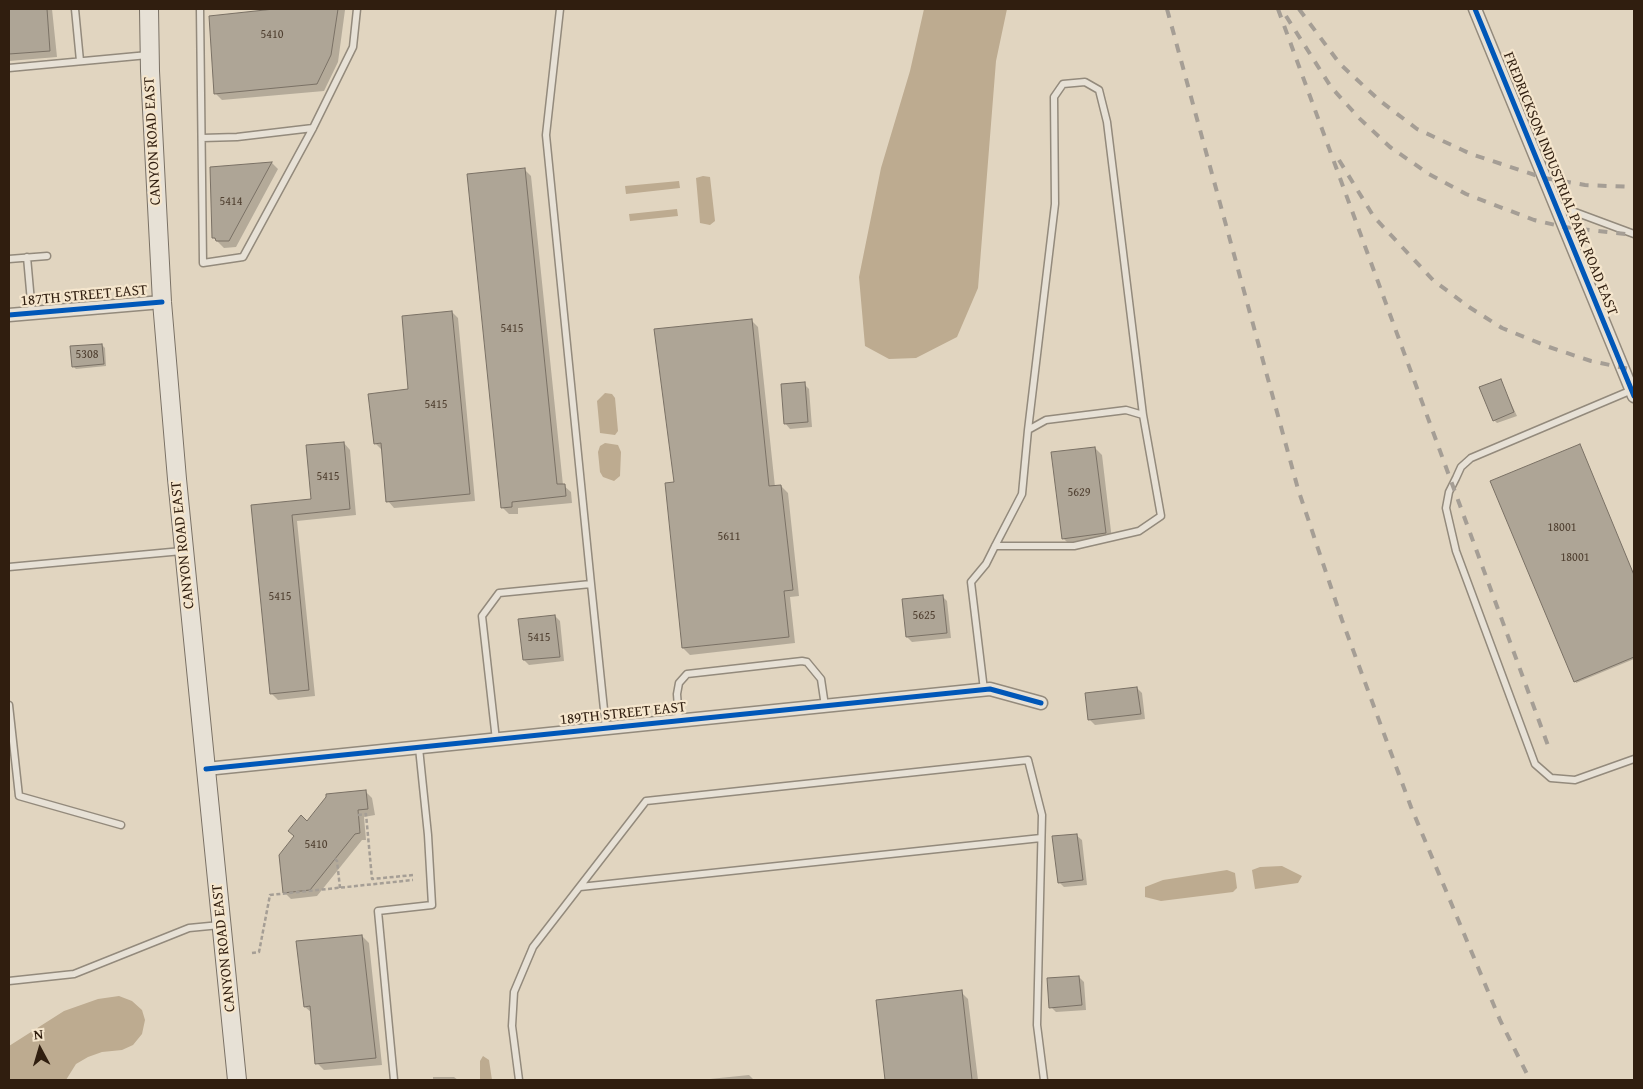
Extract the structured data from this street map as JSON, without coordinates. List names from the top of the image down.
{
  "streets": {
    "main road": ["CANYON ROAD EAST"],
    "street": ["FREDRICKSON INDUSTRIAL PARK ROAD EAST", "187TH STREET EAST", "189TH STREET EAST"]
  },
  "crossings": [
    ["CANYON ROAD EAST", "187TH STREET EAST"],
    ["CANYON ROAD EAST", "189TH STREET EAST"]
  ],
  "house_numbers": [
    "5410",
    "5414",
    "5415",
    "5308",
    "5415",
    "5415",
    "5629",
    "18001",
    "5611",
    "18001",
    "5415",
    "5625",
    "5415",
    "5410"
  ],
  "north": "top"
}
